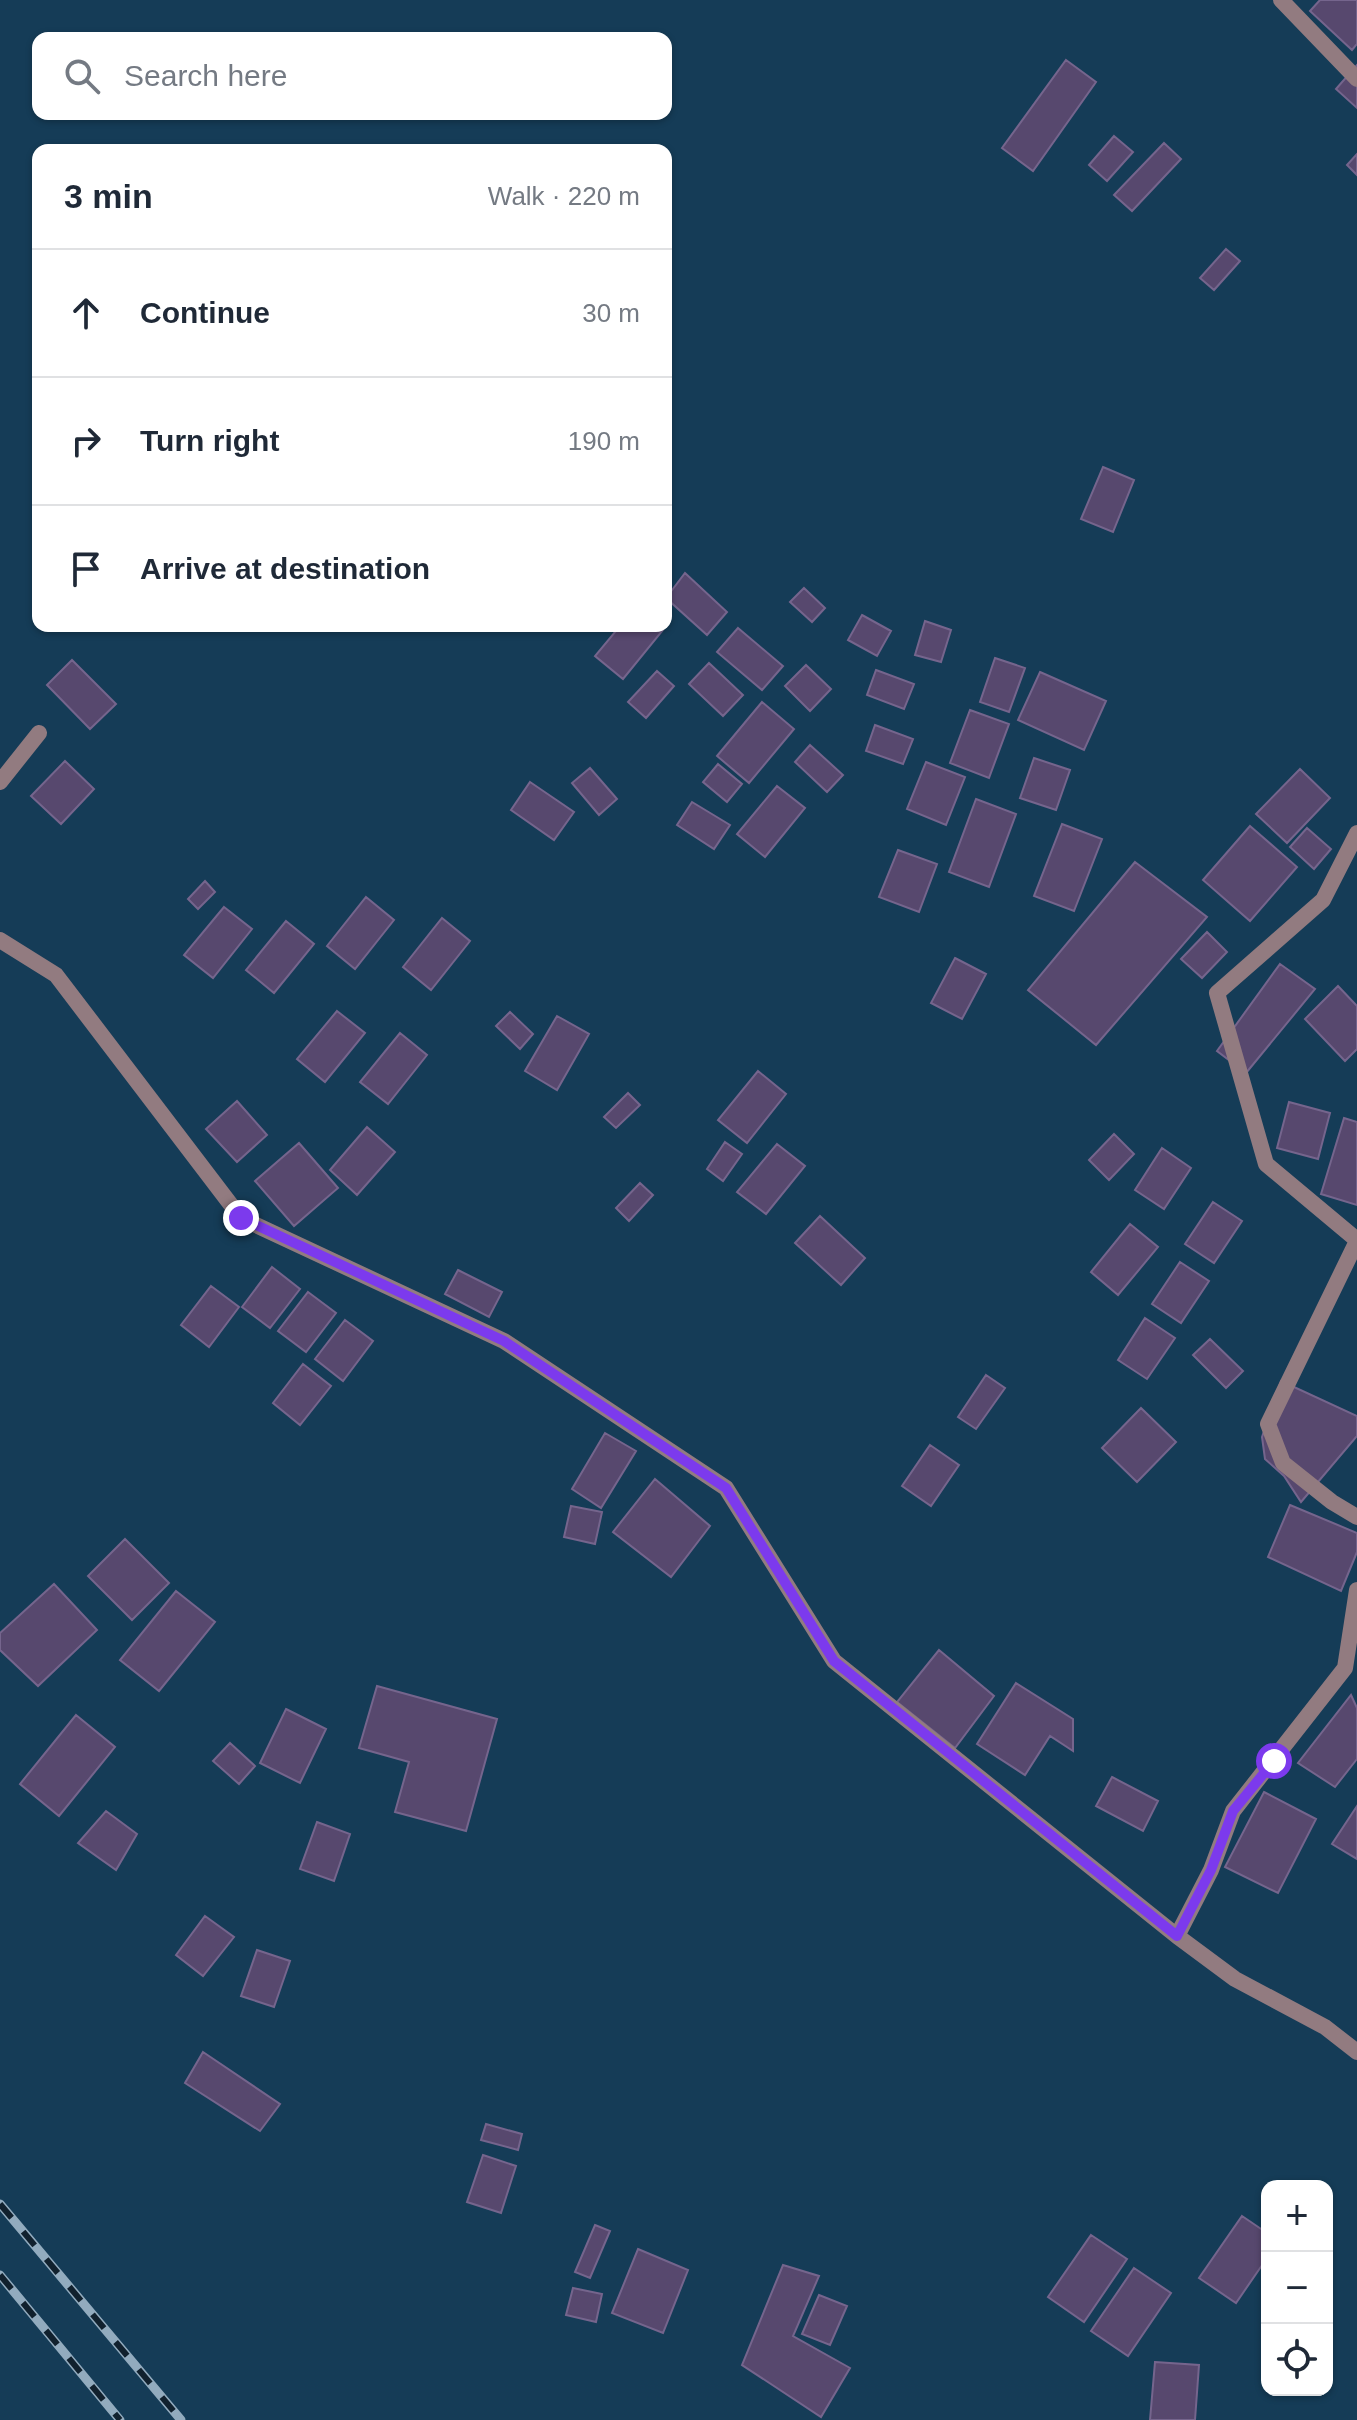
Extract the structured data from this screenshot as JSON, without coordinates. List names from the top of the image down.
{
  "page": {
    "search": "Search here",
    "heading": ["3 min", "Walk · 220 m"],
    "list": [
      ["Continue", "30 m"],
      ["Turn right", "190 m"],
      "Arrive at destination"
    ],
    "map_buttons": ["+", "−"]
  }
}
